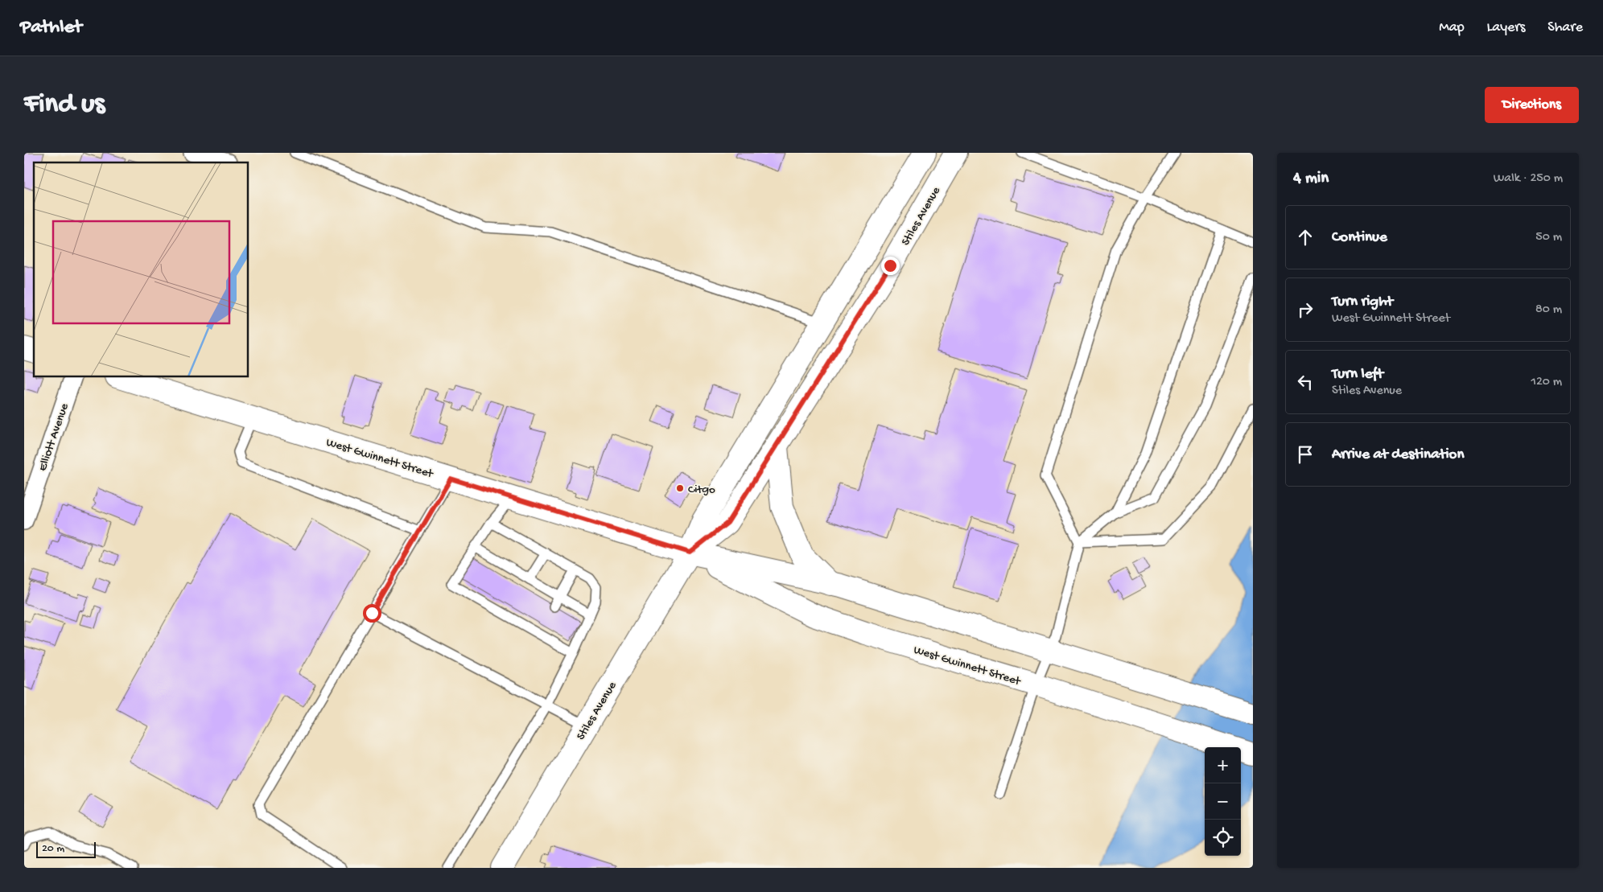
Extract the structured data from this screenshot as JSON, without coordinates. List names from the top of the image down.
{
  "streets": {
    "main road": ["Stiles Avenue", "West Gwinnett Street"],
    "street": ["Elliott Avenue"]
  },
  "crossings": [
    ["Stiles Avenue", "West Gwinnett Street"]
  ],
  "places": ["Citgo"],
  "scale_bar": "20 m",
  "page": {
    "header": "Pathlet",
    "nav": ["Map", "Layers", "Share"],
    "buttons": "Directions",
    "title": "Find us",
    "heading": ["4 min", "Walk · 250 m"],
    "list": [
      ["Continue", "50 m"],
      ["Turn right", "West Gwinnett Street", "80 m"],
      ["Turn left", "Stiles Avenue", "120 m"],
      "Arrive at destination"
    ],
    "map_buttons": ["+", "−"],
    "scale": "20 m"
  }
}
